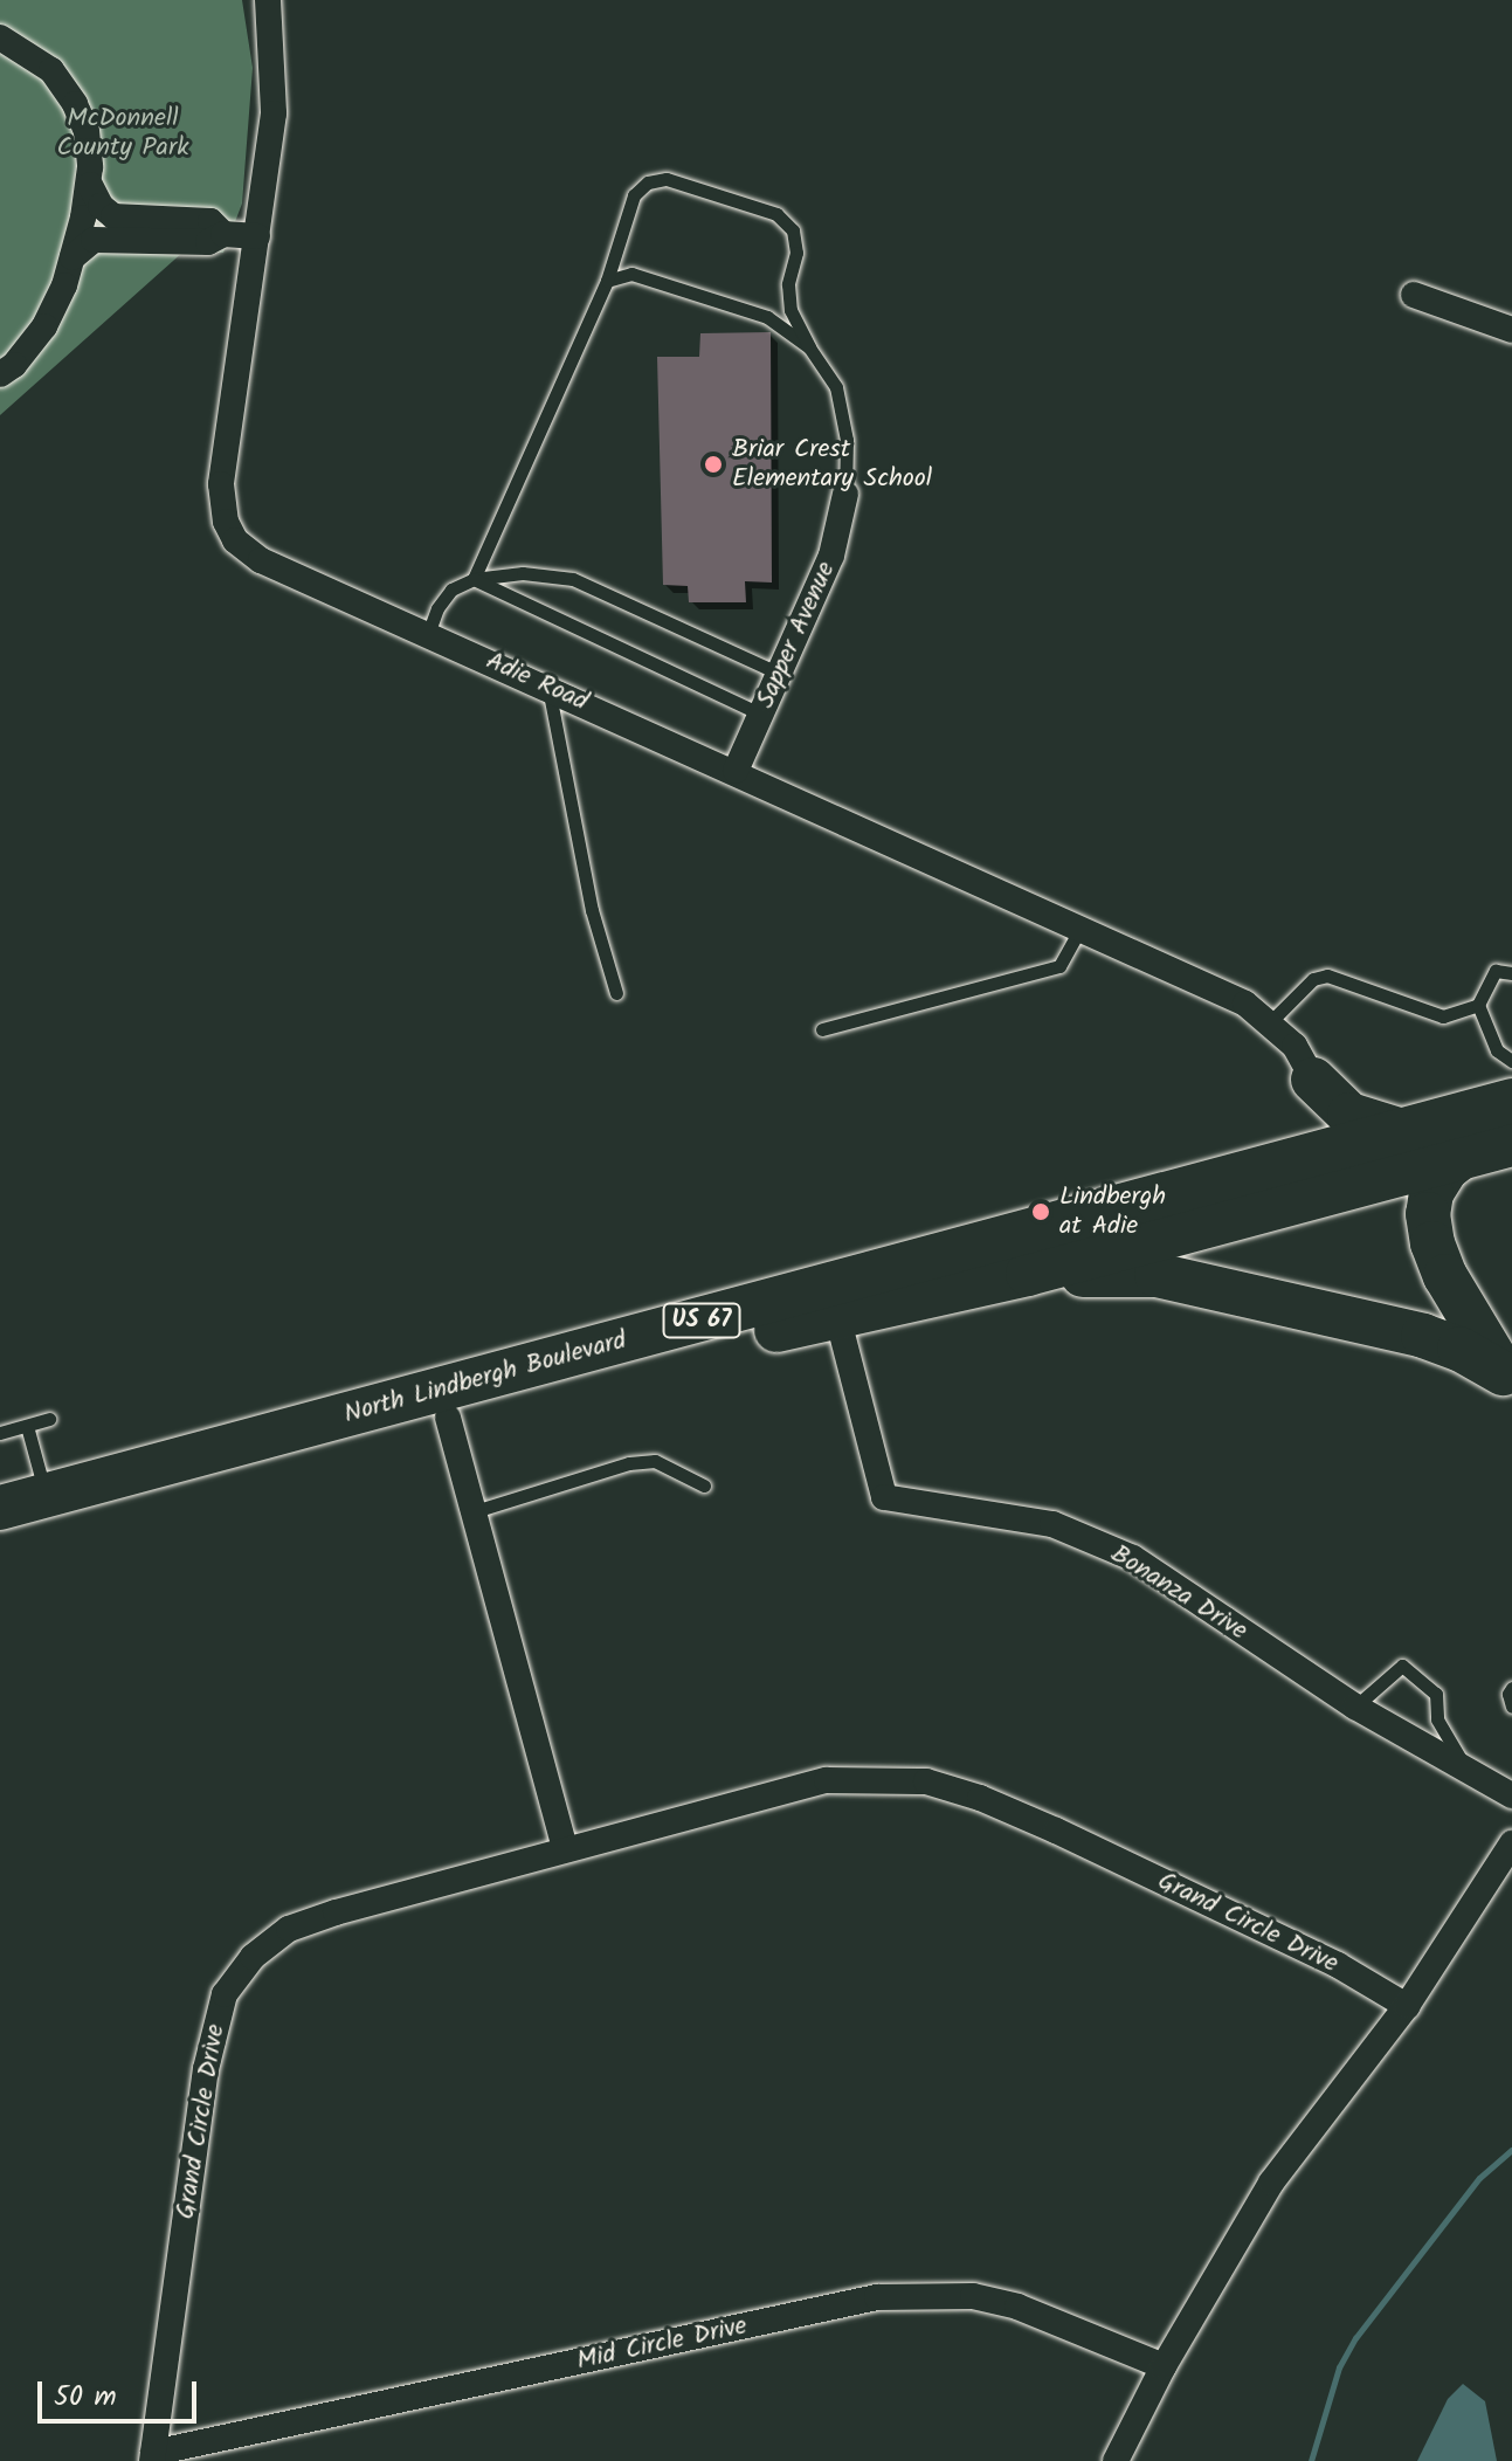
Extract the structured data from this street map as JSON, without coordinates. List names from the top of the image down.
{
  "streets": {
    "highway": ["US 67", "North Lindbergh Boulevard"],
    "street": [
      "Sapper Avenue",
      "Adie Road",
      "Bonanza Drive",
      "Grand Circle Drive",
      "Mid Circle Drive"
    ]
  },
  "crossings": [
    ["Sapper Avenue", "Adie Road"],
    ["North Lindbergh Boulevard", "Bonanza Drive"],
    ["Grand Circle Drive", "Mid Circle Drive"]
  ],
  "parks": ["McDonnell County Park"],
  "places": ["Briar Crest Elementary School", "Lindbergh at Adie"],
  "scale_bar": "50 m"
}
